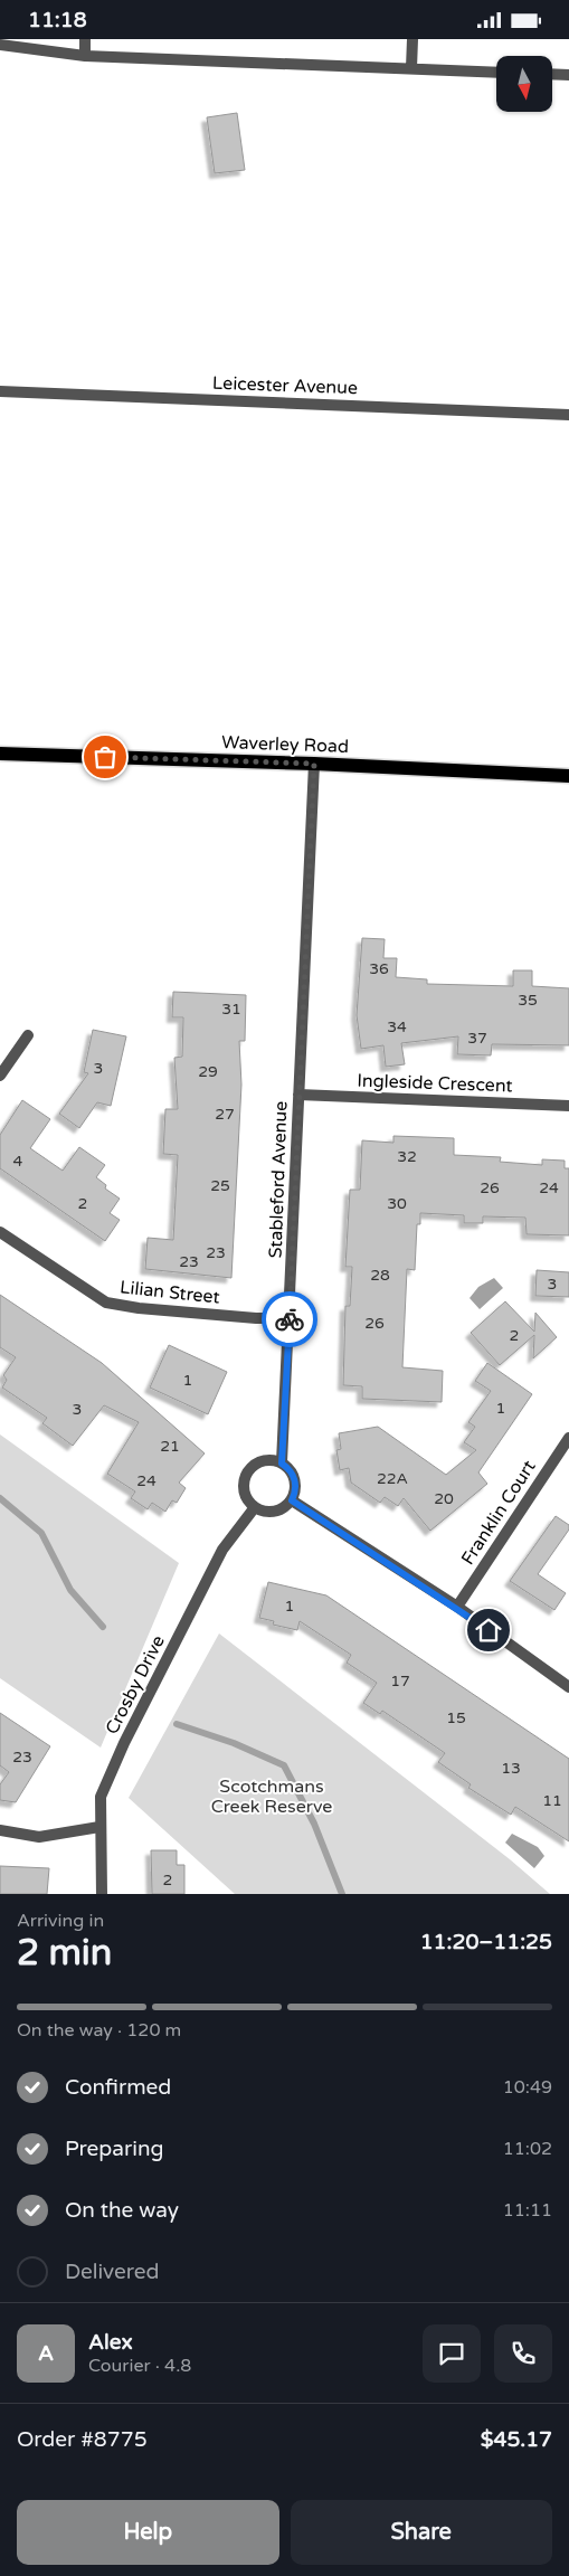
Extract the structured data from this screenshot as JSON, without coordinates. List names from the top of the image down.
{
  "streets": {
    "main road": ["Waverley Road"],
    "street": [
      "Leicester Avenue",
      "Ingleside Crescent",
      "Stableford Avenue",
      "Lilian Street",
      "Franklin Court",
      "Crosby Drive"
    ]
  },
  "crossings": [
    ["Waverley Road", "Stableford Avenue"],
    ["Ingleside Crescent", "Stableford Avenue"],
    ["Stableford Avenue", "Lilian Street"],
    ["Stableford Avenue", "Crosby Drive"]
  ],
  "parks": ["Scotchmans Creek Reserve"],
  "house_numbers": [
    "36",
    "35",
    "31",
    "34",
    "37",
    "3",
    "29",
    "27",
    "32",
    "4",
    "25",
    "26",
    "24",
    "2",
    "30",
    "23",
    "23",
    "28",
    "3",
    "26",
    "2",
    "1",
    "1",
    "3",
    "21",
    "22A",
    "24",
    "20",
    "1",
    "17",
    "15",
    "23",
    "13",
    "11",
    "2"
  ],
  "north": "bottom",
  "page": {
    "status": "11:18",
    "heading": ["2 min", "Arriving in", "11:20–11:25"],
    "panel": [
      "Alex",
      "Courier · 4.8",
      "Order #8775",
      "$45.17"
    ],
    "bar": "On the way · 120 m",
    "list": [
      ["Confirmed", "10:49"],
      ["Preparing", "11:02"],
      ["On the way", "11:11"],
      "Delivered"
    ],
    "round": "A",
    "buttons": ["Help", "Share"]
  }
}
